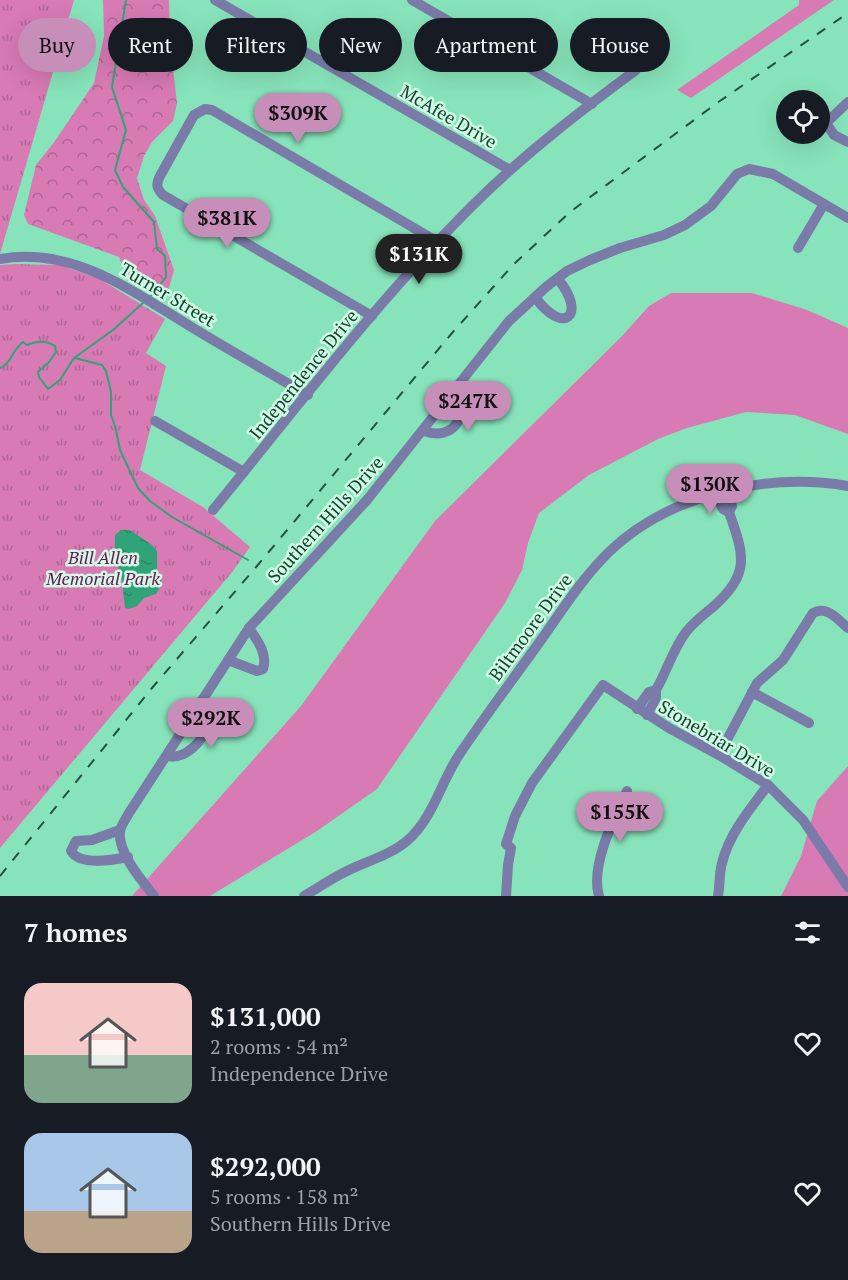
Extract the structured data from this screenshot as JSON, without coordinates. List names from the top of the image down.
{
  "streets": {
    "street": [
      "McAfee Drive",
      "Turner Street",
      "Independence Drive",
      "Southern Hills Drive",
      "Biltmoore Drive",
      "Stonebriar Drive"
    ]
  },
  "crossings": [
    ["McAfee Drive", "Independence Drive"],
    ["Turner Street", "Independence Drive"]
  ],
  "parks": ["Bill Allen Memorial Park"],
  "page": {
    "chip": [
      "Buy",
      "Rent",
      "Filters",
      "New",
      "Apartment",
      "House"
    ],
    "price": [
      "$309K",
      "$381K",
      "$131K",
      "$247K",
      "$130K",
      "$292K",
      "$155K"
    ],
    "heading": "7 homes",
    "list": [
      {
        "name": "$131,000",
        "note": "2 rooms · 54 m² · Independence Drive"
      },
      {
        "name": "$292,000",
        "note": "5 rooms · 158 m² · Southern Hills Drive"
      }
    ]
  }
}
